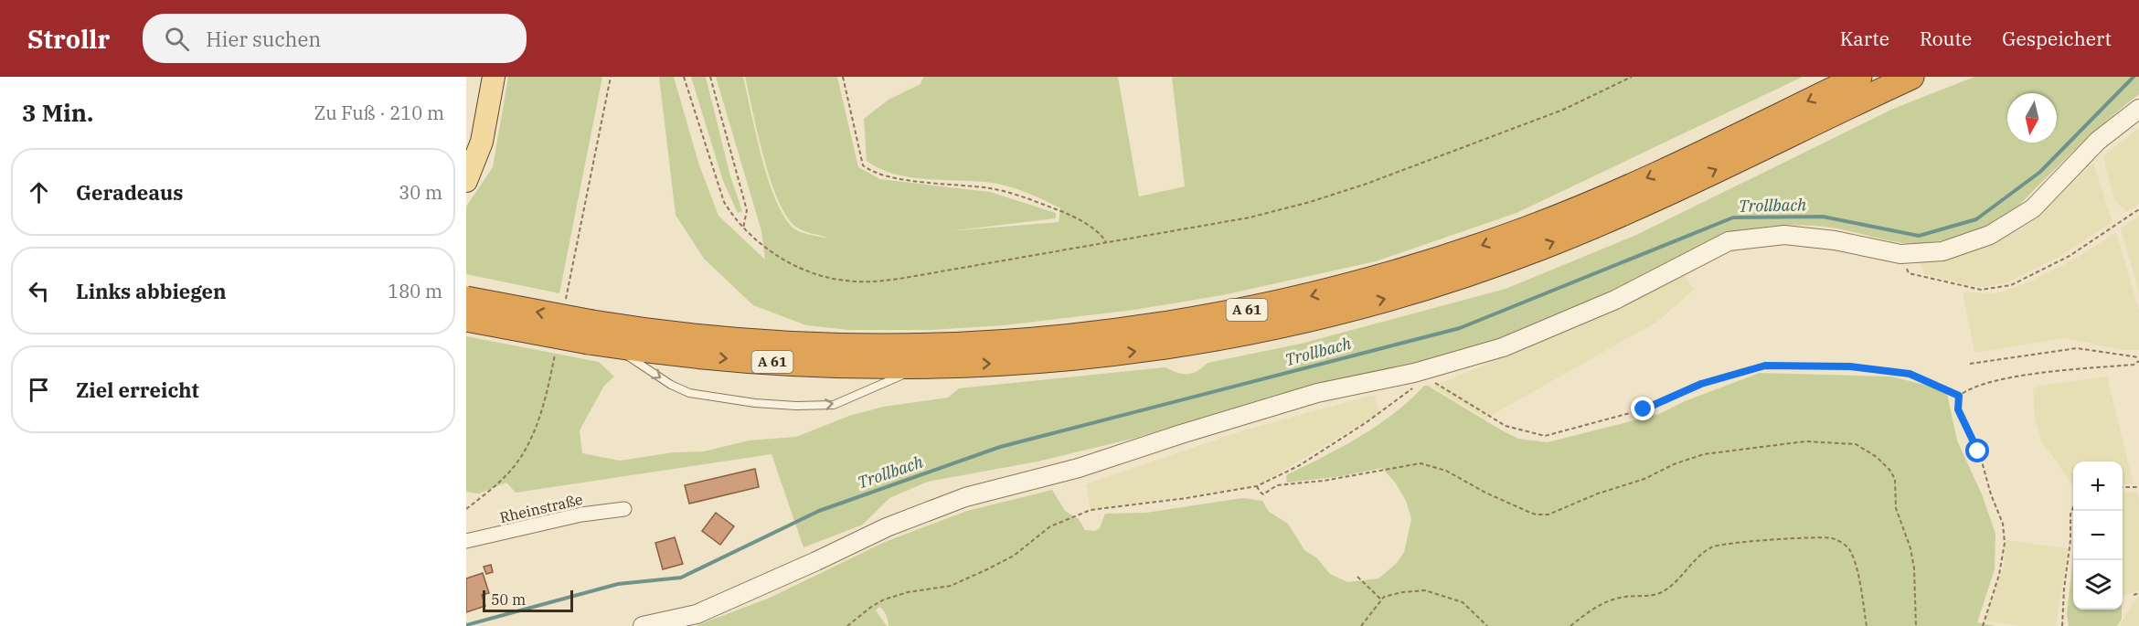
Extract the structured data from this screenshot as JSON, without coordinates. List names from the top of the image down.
{
  "streets": {
    "highway": ["A 61"],
    "street": ["Rheinstraße"]
  },
  "water": ["Trollbach"],
  "scale_bar": "50 m",
  "north": "bottom",
  "page": {
    "header": "Strollr",
    "search": "Hier suchen",
    "nav": ["Karte", "Route", "Gespeichert"],
    "heading": ["3 Min.", "Zu Fuß · 210 m"],
    "list": [
      ["Geradeaus", "30 m"],
      ["Links abbiegen", "180 m"],
      "Ziel erreicht"
    ],
    "map_buttons": ["+", "−"],
    "scale": "50 m"
  }
}
